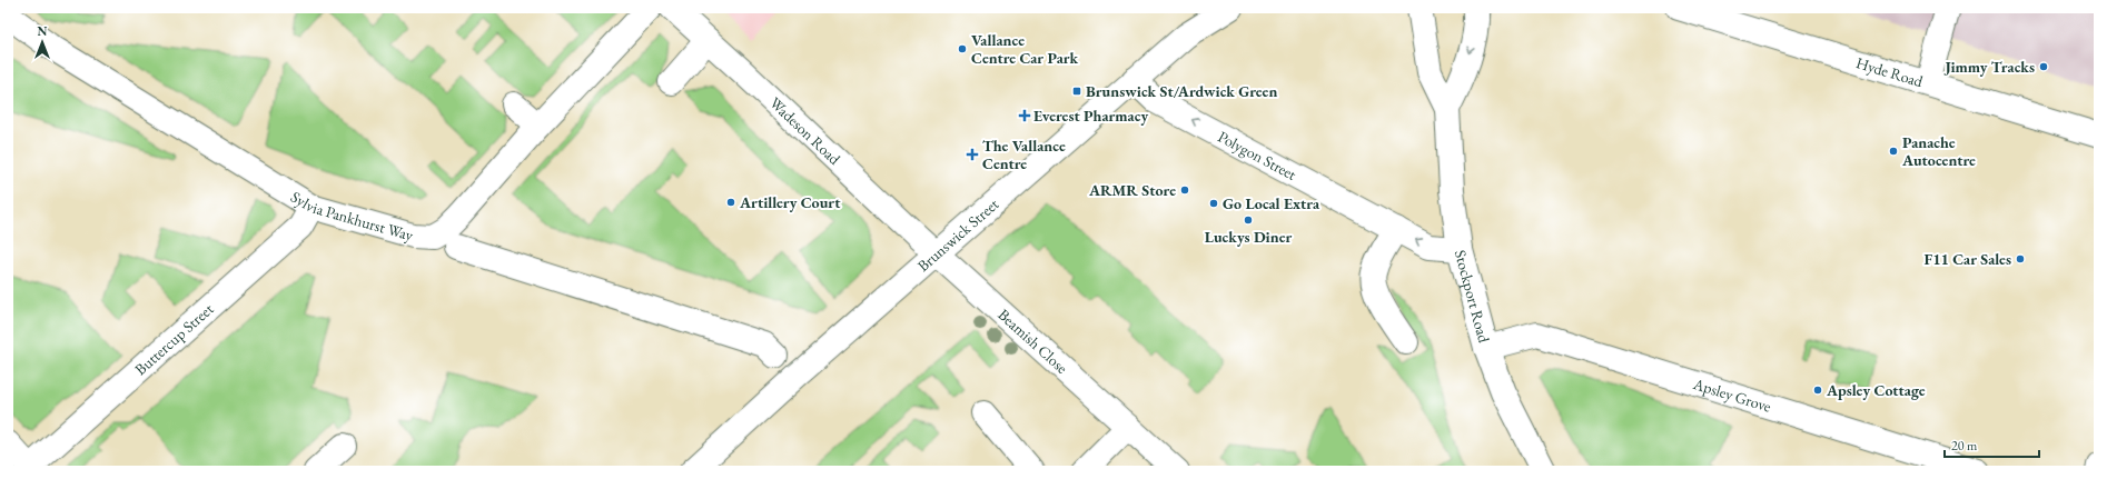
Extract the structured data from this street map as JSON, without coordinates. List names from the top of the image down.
{
  "streets": {
    "main road": [
      "Hyde Road",
      "Wadeson Road",
      "Polygon Street",
      "Sylvia Pankhurst Way",
      "Brunswick Street",
      "Stockport Road",
      "Buttercup Street",
      "Beamish Close",
      "Apsley Grove"
    ]
  },
  "crossings": [
    ["Wadeson Road", "Brunswick Street"],
    ["Wadeson Road", "Beamish Close"],
    ["Polygon Street", "Brunswick Street"],
    ["Polygon Street", "Stockport Road"],
    ["Sylvia Pankhurst Way", "Buttercup Street"],
    ["Brunswick Street", "Beamish Close"],
    ["Stockport Road", "Apsley Grove"]
  ],
  "one_way": ["Polygon Street"],
  "places": {
    "other": [
      "Vallance Centre Car Park",
      "Jimmy Tracks",
      "Panache Autocentre",
      "ARMR Store",
      "Artillery Court",
      "Go Local Extra",
      "Luckys Diner",
      "F11 Car Sales",
      "Apsley Cottage"
    ],
    "transit": ["Brunswick St/Ardwick Green"],
    "health": ["Everest Pharmacy", "The Vallance Centre"]
  },
  "scale_bar": "20 m",
  "north": "top"
}
